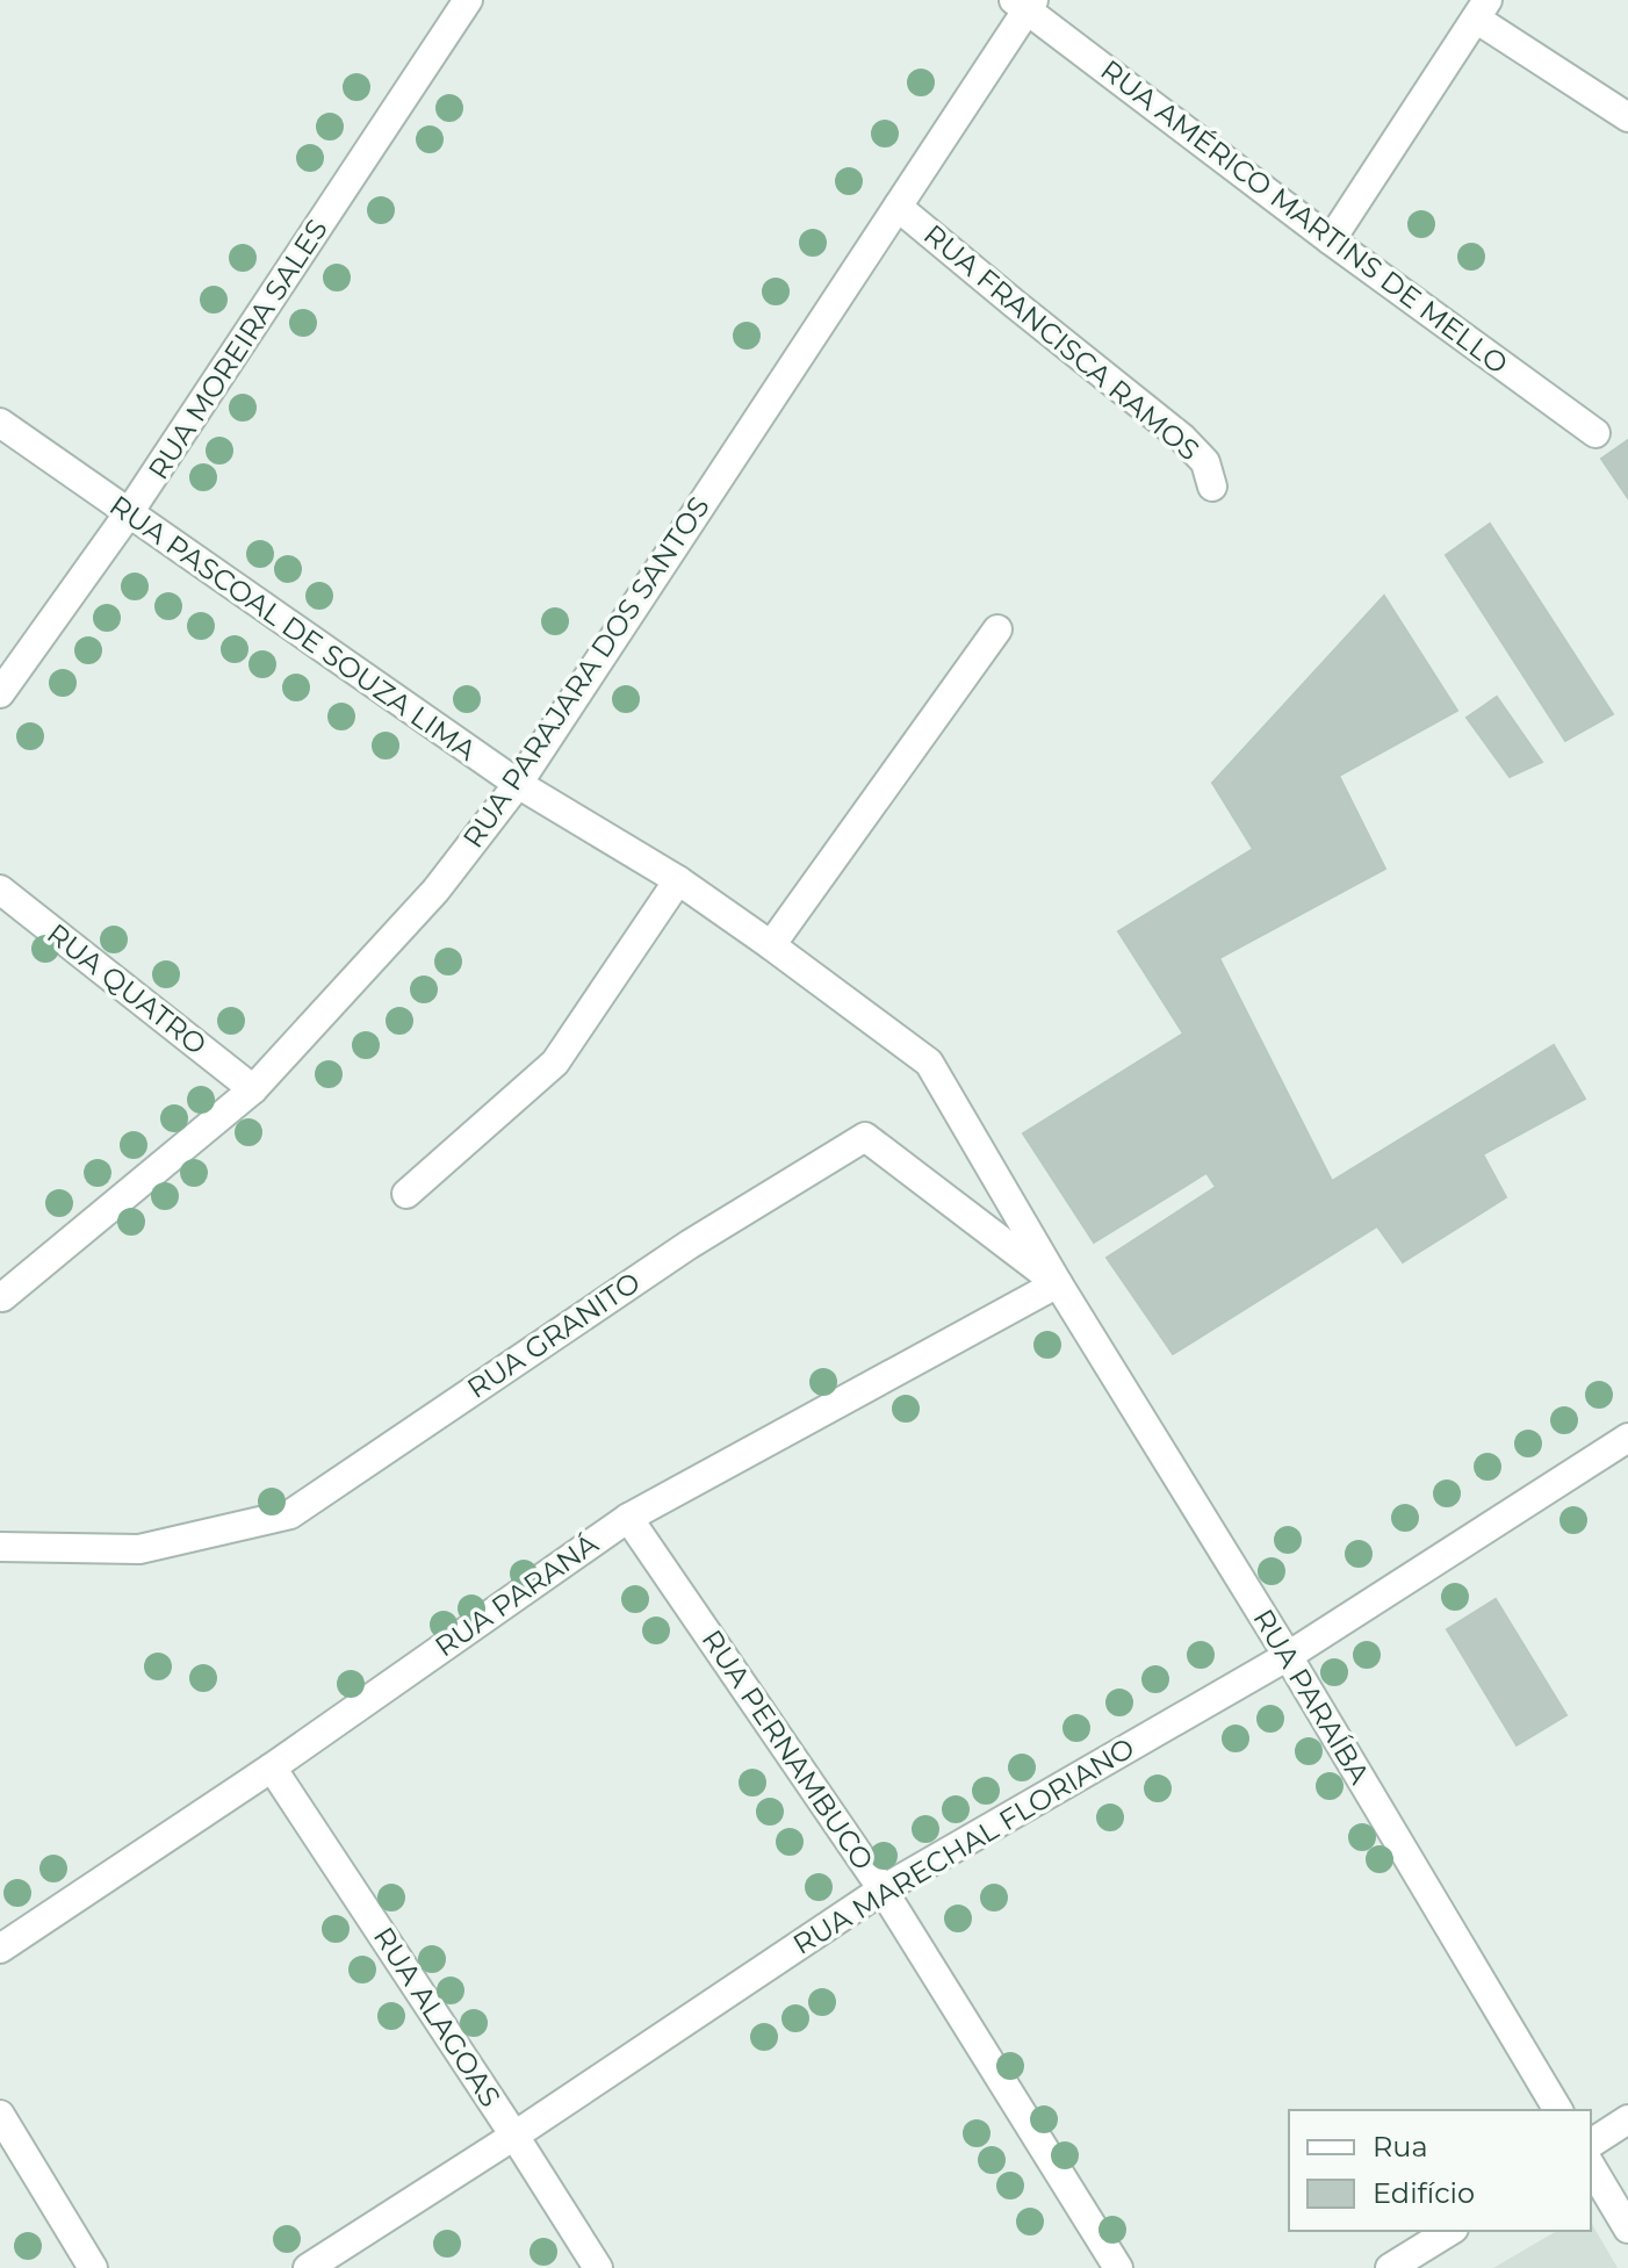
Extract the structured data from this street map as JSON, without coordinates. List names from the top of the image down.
{
  "streets": {
    "street": [
      "RUA AMÉRICO MARTINS DE MELLO",
      "RUA FRANCISCA RAMOS",
      "RUA MOREIRA SALES",
      "RUA PASCOAL DE SOUZA LIMA",
      "RUA PARAJARA DOS SANTOS",
      "RUA QUATRO",
      "RUA GRANITO",
      "RUA PARANÁ",
      "RUA PARAÍBA",
      "RUA PERNAMBUCO",
      "RUA MARECHAL FLORIANO",
      "RUA ALAGOAS"
    ]
  },
  "crossings": [
    ["RUA AMÉRICO MARTINS DE MELLO", "RUA PARAJARA DOS SANTOS"],
    ["RUA FRANCISCA RAMOS", "RUA PARAJARA DOS SANTOS"],
    ["RUA MOREIRA SALES", "RUA PASCOAL DE SOUZA LIMA"],
    ["RUA PASCOAL DE SOUZA LIMA", "RUA PARAJARA DOS SANTOS"],
    ["RUA PASCOAL DE SOUZA LIMA", "RUA GRANITO"],
    ["RUA PASCOAL DE SOUZA LIMA", "RUA PARANÁ"],
    ["RUA PASCOAL DE SOUZA LIMA", "RUA PARAÍBA"],
    ["RUA PARAJARA DOS SANTOS", "RUA QUATRO"],
    ["RUA GRANITO", "RUA PARANÁ"],
    ["RUA GRANITO", "RUA PARAÍBA"],
    ["RUA PARANÁ", "RUA PARAÍBA"],
    ["RUA PARANÁ", "RUA PERNAMBUCO"],
    ["RUA PARANÁ", "RUA ALAGOAS"],
    ["RUA PARAÍBA", "RUA MARECHAL FLORIANO"],
    ["RUA PERNAMBUCO", "RUA MARECHAL FLORIANO"],
    ["RUA MARECHAL FLORIANO", "RUA ALAGOAS"]
  ],
  "legend": ["Rua", "Edifício"]
}
